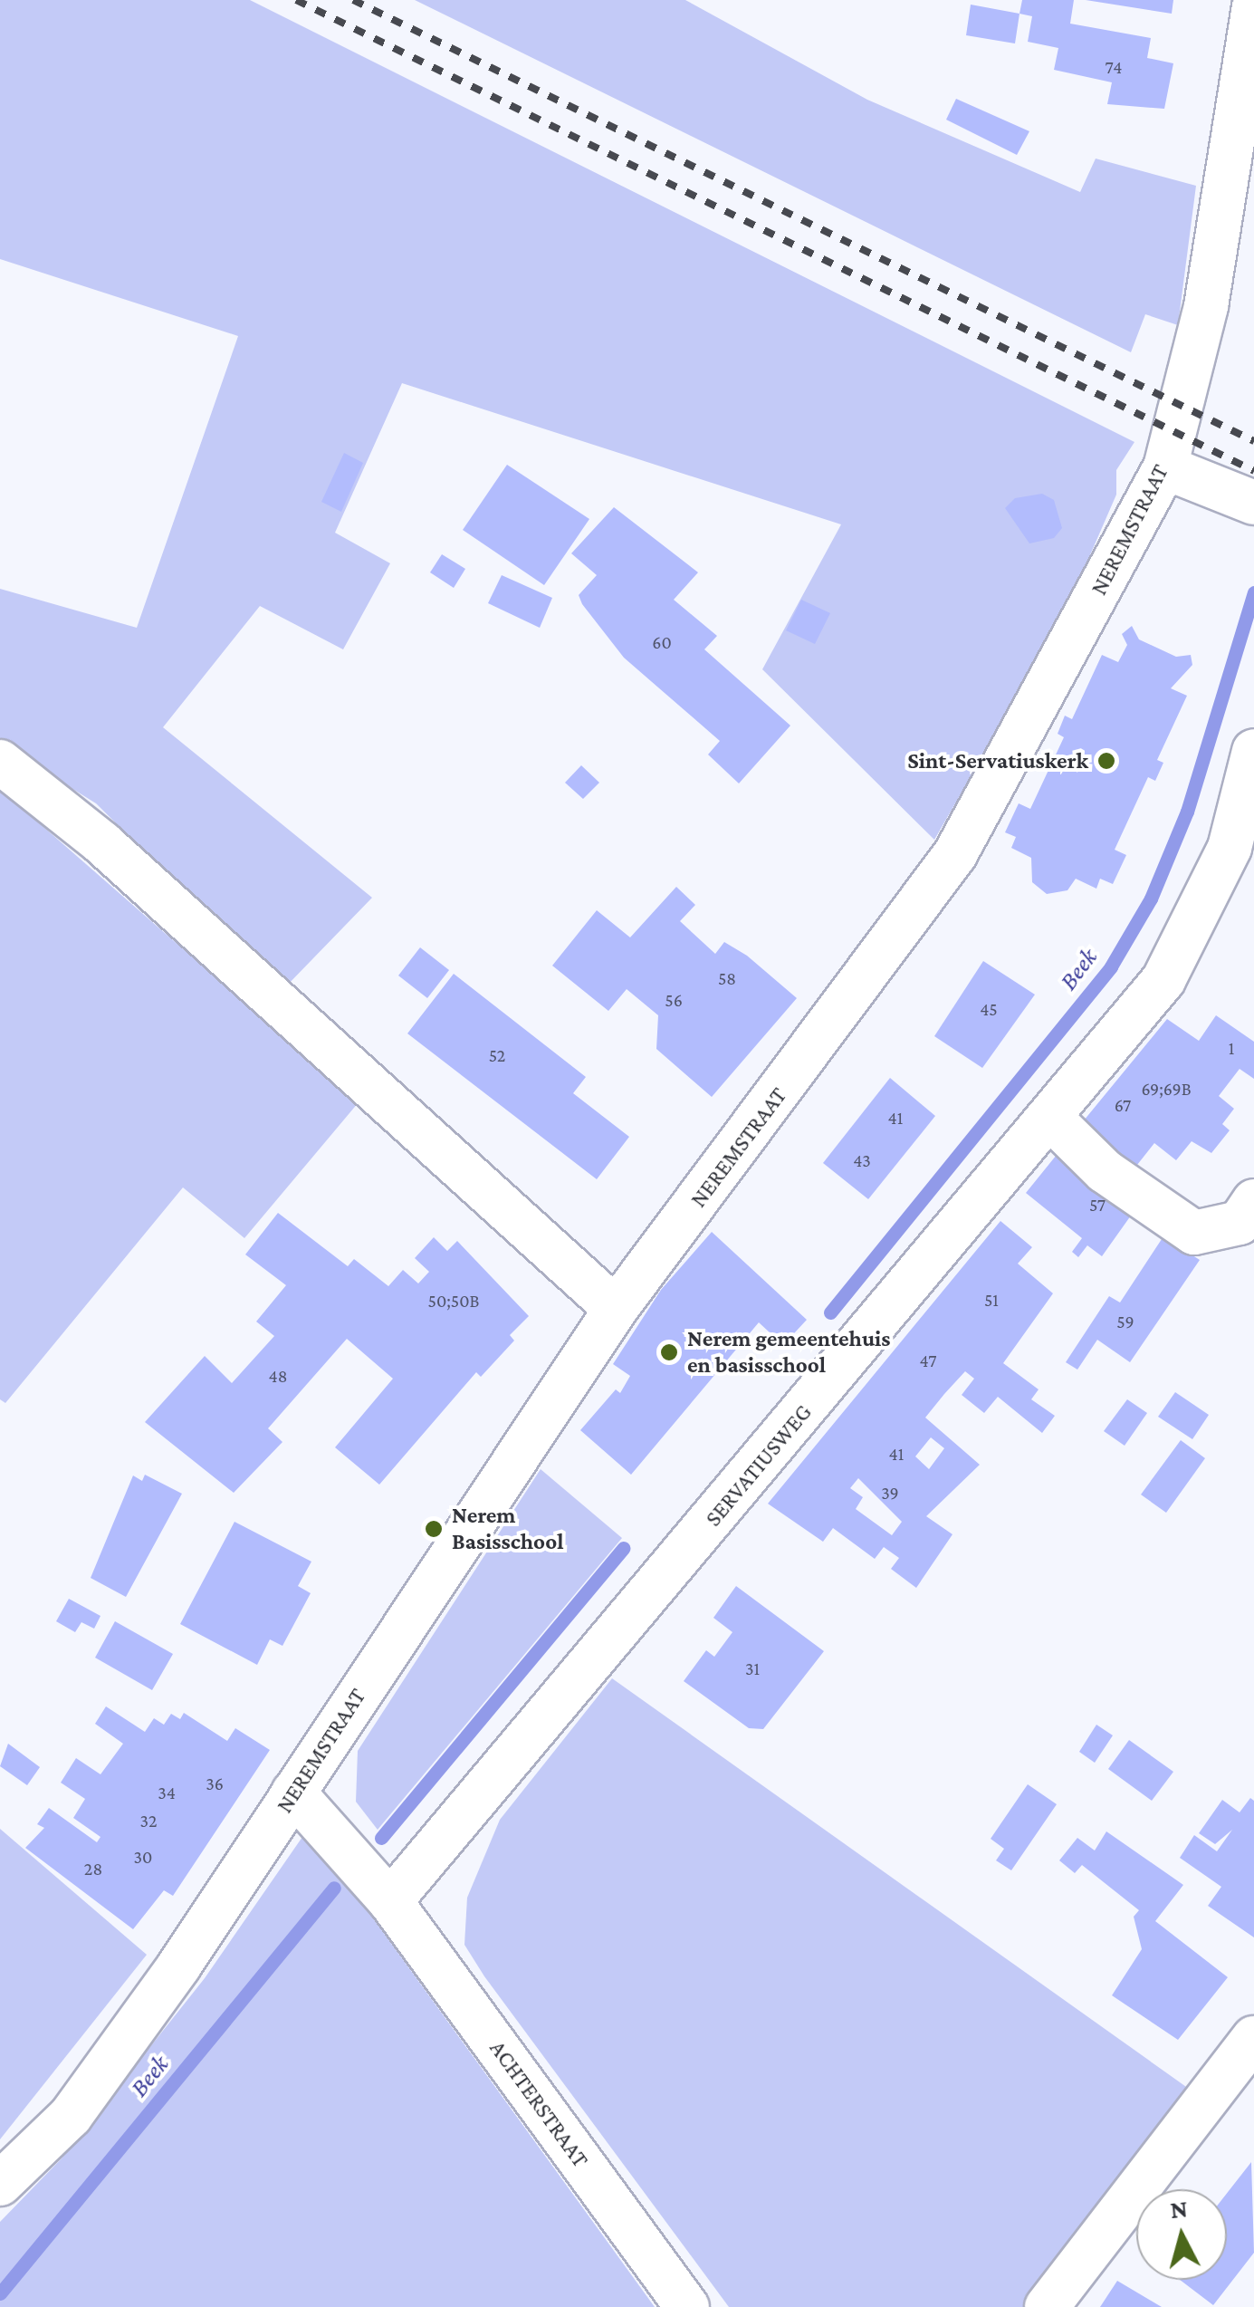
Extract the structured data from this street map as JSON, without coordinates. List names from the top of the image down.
{
  "streets": {
    "street": ["NEREMSTRAAT", "SERVATIUSWEG", "ACHTERSTRAAT"]
  },
  "crossings": [
    ["SERVATIUSWEG", "ACHTERSTRAAT"]
  ],
  "water": ["Beek"],
  "places": ["Sint-Servatiuskerk", "Nerem gemeentehuis en basisschool", "Nerem Basisschool"],
  "house_numbers": [
    "74",
    "60",
    "58",
    "56",
    "45",
    "1",
    "52",
    "69;69B",
    "67",
    "41",
    "43",
    "57",
    "51",
    "50;50B",
    "59",
    "47",
    "48",
    "41",
    "39",
    "31",
    "36",
    "34",
    "32",
    "30",
    "28"
  ],
  "north": "top"
}
